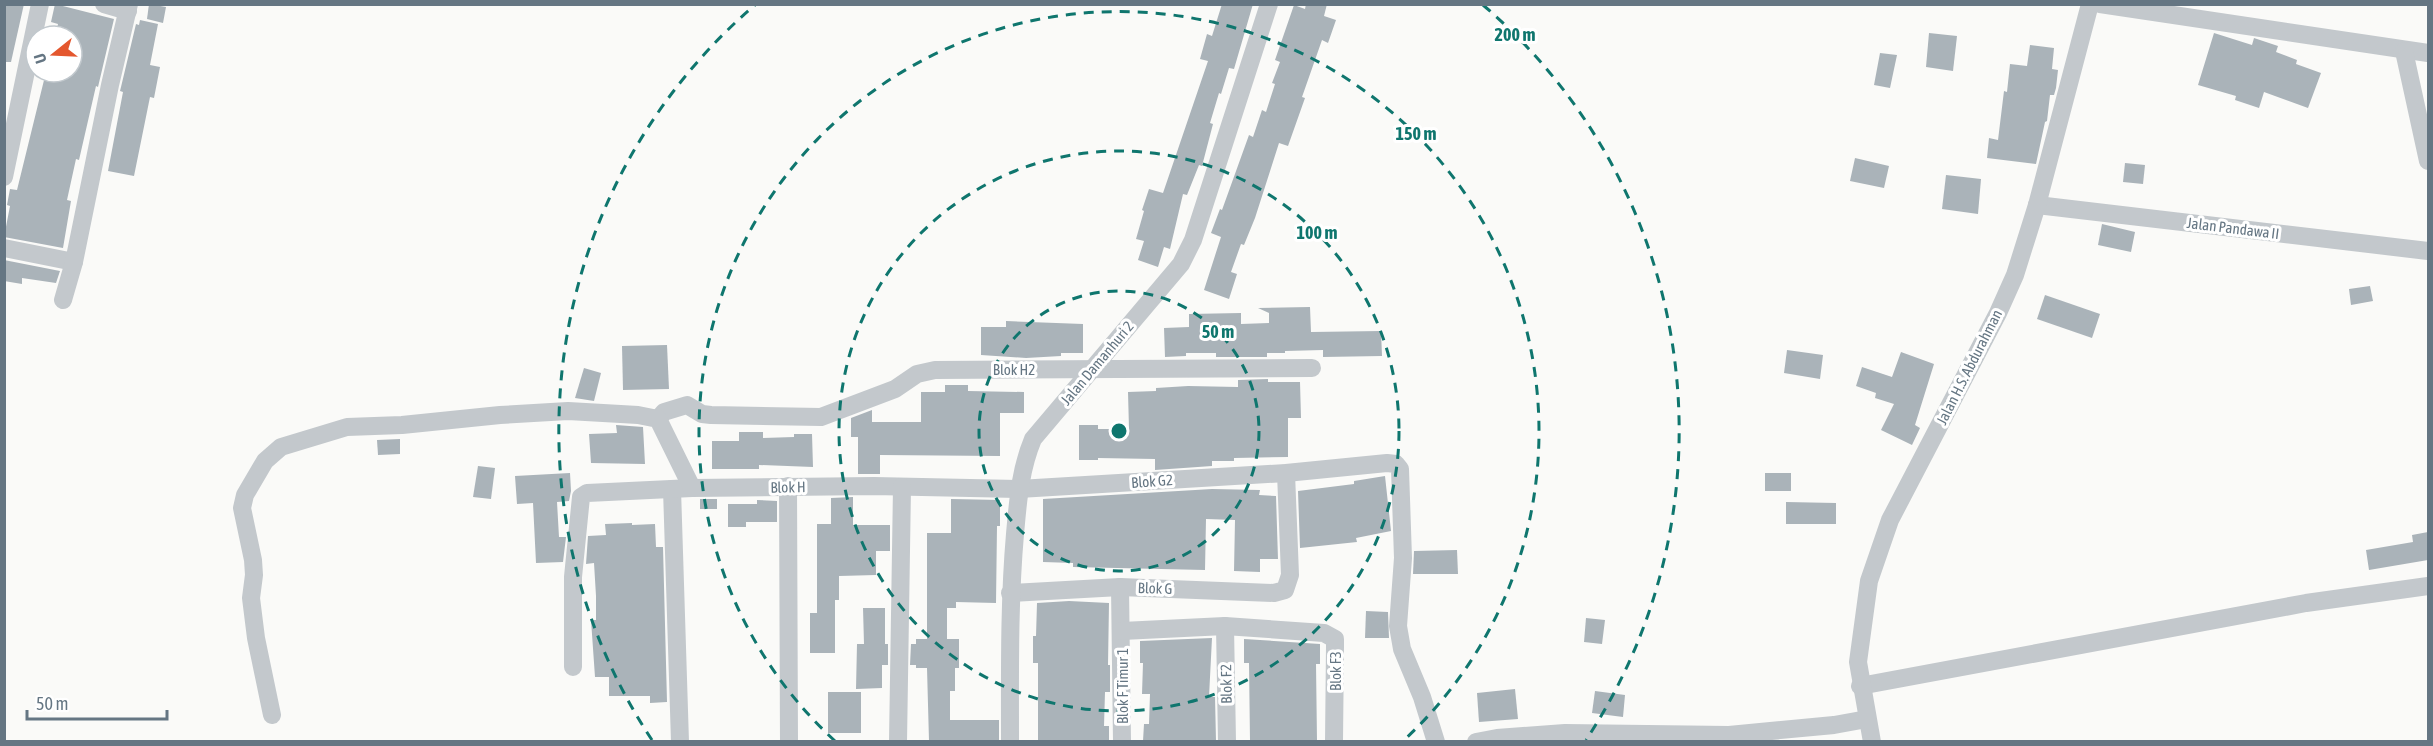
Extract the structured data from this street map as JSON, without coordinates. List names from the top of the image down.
{
  "streets": {
    "street": [
      "Jalan Pandawa II",
      "Jalan Damanhuri 2",
      "Jalan H.S. Abdurahman",
      "Blok H2",
      "Blok G2",
      "Blok H",
      "Blok G",
      "Blok F3",
      "Blok F2",
      "Blok F Timur 1"
    ]
  },
  "crossings": [
    ["Jalan Pandawa II", "Jalan H.S. Abdurahman"],
    ["Jalan Damanhuri 2", "Blok H2"],
    ["Jalan Damanhuri 2", "Blok G2"],
    ["Jalan Damanhuri 2", "Blok H"],
    ["Jalan Damanhuri 2", "Blok G"],
    ["Blok G2", "Blok H"],
    ["Blok G2", "Blok G"],
    ["Blok G", "Blok F Timur 1"],
    ["Blok F3", "Blok F2"],
    ["Blok F3", "Blok F Timur 1"],
    ["Blok F2", "Blok F Timur 1"]
  ],
  "scale_bar": "50 m",
  "north": "left",
  "rings": [
    "200 m",
    "150 m",
    "100 m",
    "50 m"
  ]
}
